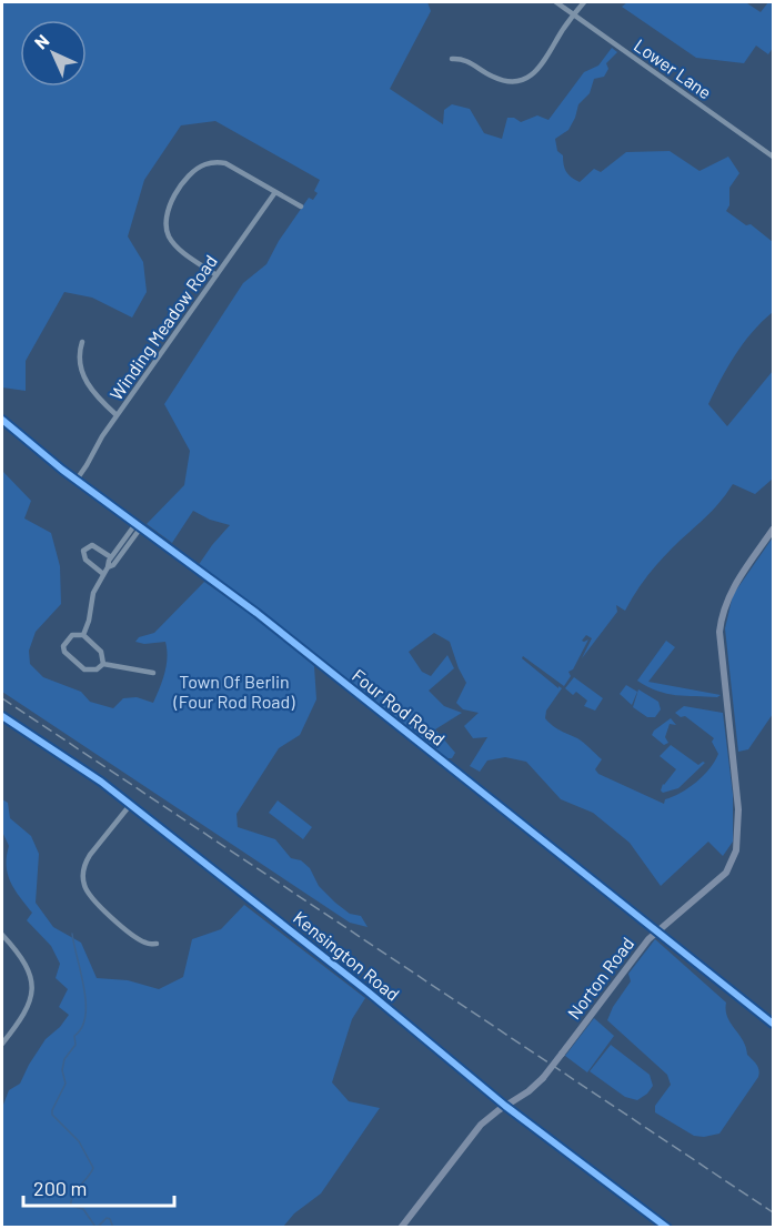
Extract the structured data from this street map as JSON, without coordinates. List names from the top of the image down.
{
  "streets": {
    "main road": ["Norton Road"],
    "street": [
      "Lower Lane",
      "Winding Meadow Road",
      "Four Rod Road",
      "Kensington Road"
    ]
  },
  "crossings": [
    ["Winding Meadow Road", "Four Rod Road"],
    ["Four Rod Road", "Norton Road"],
    ["Kensington Road", "Norton Road"]
  ],
  "parks": ["Town Of Berlin (Four Rod Road)"],
  "scale_bar": "200 m",
  "north": "top left"
}
